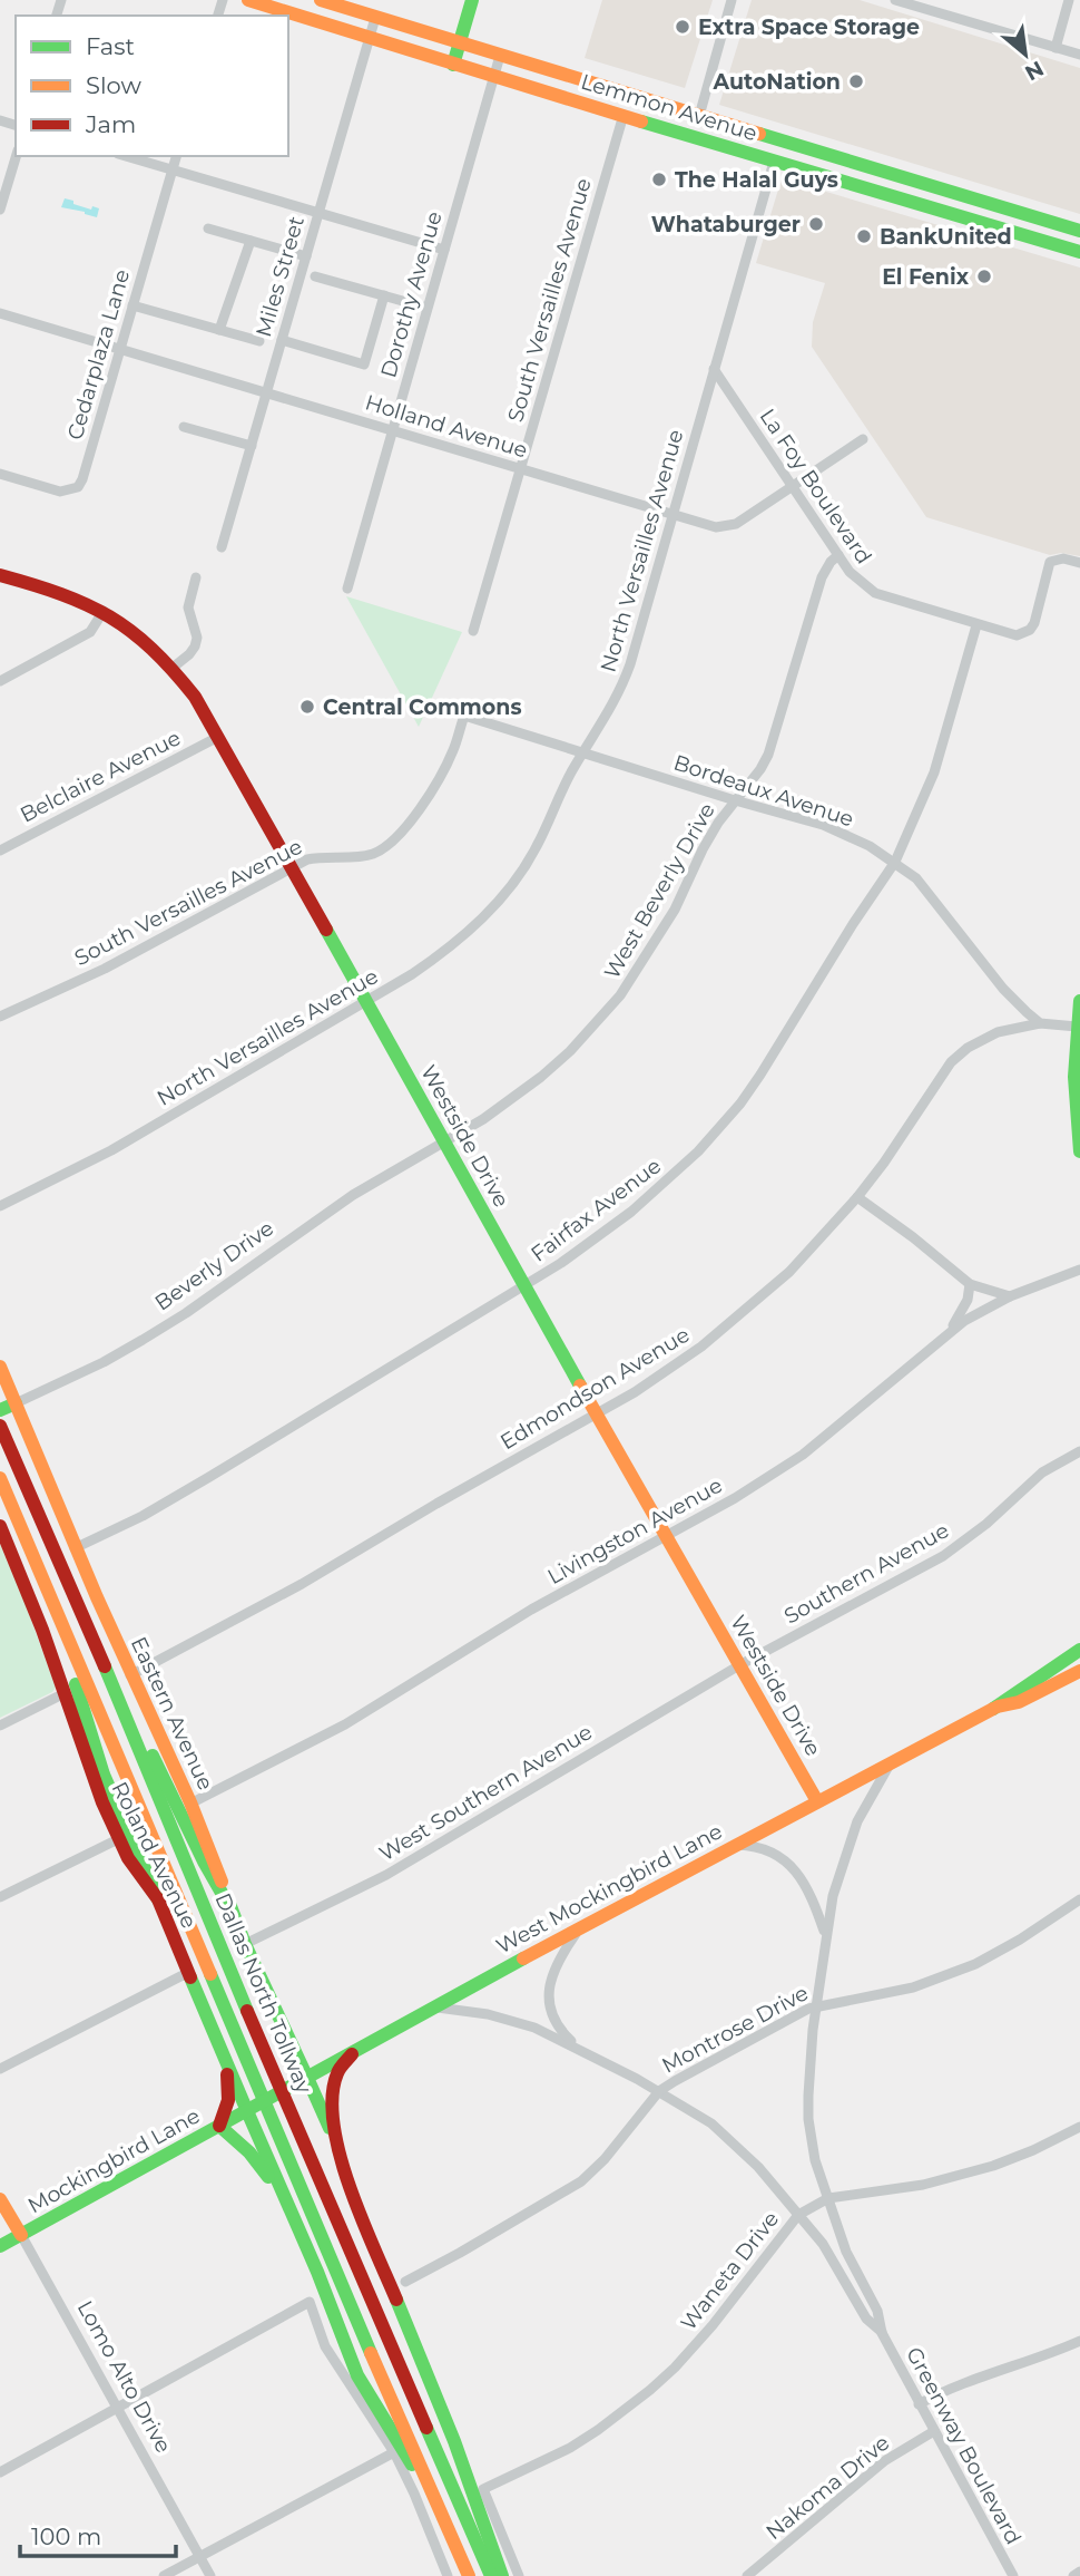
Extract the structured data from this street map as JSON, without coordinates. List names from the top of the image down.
{
  "streets": {
    "main road": [
      "Lemmon Avenue",
      "Westside Drive",
      "Eastern Avenue",
      "Roland Avenue",
      "West Mockingbird Lane",
      "Dallas North Tollway",
      "Mockingbird Lane",
      "Lomo Alto Drive"
    ],
    "street": [
      "Miles Street",
      "Dorothy Avenue",
      "South Versailles Avenue",
      "Cedarplaza Lane",
      "Holland Avenue",
      "La Foy Boulevard",
      "North Versailles Avenue",
      "Belclaire Avenue",
      "Bordeaux Avenue",
      "West Beverly Drive",
      "Fairfax Avenue",
      "Beverly Drive",
      "Edmondson Avenue",
      "Livingston Avenue",
      "Southern Avenue",
      "West Southern Avenue",
      "Montrose Drive",
      "Waneta Drive",
      "Greenway Boulevard",
      "Nakoma Drive"
    ]
  },
  "crossings": [
    ["Lemmon Avenue", "Miles Street"],
    ["Lemmon Avenue", "Dorothy Avenue"],
    ["Lemmon Avenue", "South Versailles Avenue"],
    ["Lemmon Avenue", "North Versailles Avenue"],
    ["Miles Street", "Holland Avenue"],
    ["Dorothy Avenue", "Holland Avenue"],
    ["South Versailles Avenue", "Holland Avenue"],
    ["South Versailles Avenue", "Bordeaux Avenue"],
    ["South Versailles Avenue", "Westside Drive"],
    ["Cedarplaza Lane", "Holland Avenue"],
    ["Holland Avenue", "La Foy Boulevard"],
    ["Holland Avenue", "North Versailles Avenue"],
    ["La Foy Boulevard", "North Versailles Avenue"],
    ["La Foy Boulevard", "West Beverly Drive"],
    ["La Foy Boulevard", "Fairfax Avenue"],
    ["North Versailles Avenue", "Bordeaux Avenue"],
    ["North Versailles Avenue", "Westside Drive"],
    ["Belclaire Avenue", "Westside Drive"],
    ["Bordeaux Avenue", "West Beverly Drive"],
    ["Bordeaux Avenue", "Fairfax Avenue"],
    ["Bordeaux Avenue", "Edmondson Avenue"],
    ["West Beverly Drive", "Westside Drive"],
    ["West Beverly Drive", "Beverly Drive"],
    ["Westside Drive", "Fairfax Avenue"],
    ["Westside Drive", "Beverly Drive"],
    ["Westside Drive", "Edmondson Avenue"],
    ["Westside Drive", "Livingston Avenue"],
    ["Westside Drive", "Southern Avenue"],
    ["Westside Drive", "West Southern Avenue"],
    ["Westside Drive", "West Mockingbird Lane"],
    ["Fairfax Avenue", "Eastern Avenue"],
    ["Beverly Drive", "Eastern Avenue"],
    ["Edmondson Avenue", "Eastern Avenue"],
    ["Livingston Avenue", "Eastern Avenue"],
    ["Southern Avenue", "West Southern Avenue"],
    ["Eastern Avenue", "West Southern Avenue"],
    ["Eastern Avenue", "West Mockingbird Lane"],
    ["Roland Avenue", "West Mockingbird Lane"],
    ["Roland Avenue", "Mockingbird Lane"],
    ["West Mockingbird Lane", "Montrose Drive"],
    ["West Mockingbird Lane", "Mockingbird Lane"],
    ["Mockingbird Lane", "Lomo Alto Drive"],
    ["Greenway Boulevard", "Nakoma Drive"]
  ],
  "places": [
    "Extra Space Storage",
    "AutoNation",
    "The Halal Guys",
    "Whataburger",
    "BankUnited",
    "El Fenix",
    "Central Commons"
  ],
  "legend": ["Fast", "Slow", "Jam"],
  "scale_bar": "100 m",
  "north": "bottom right"
}
